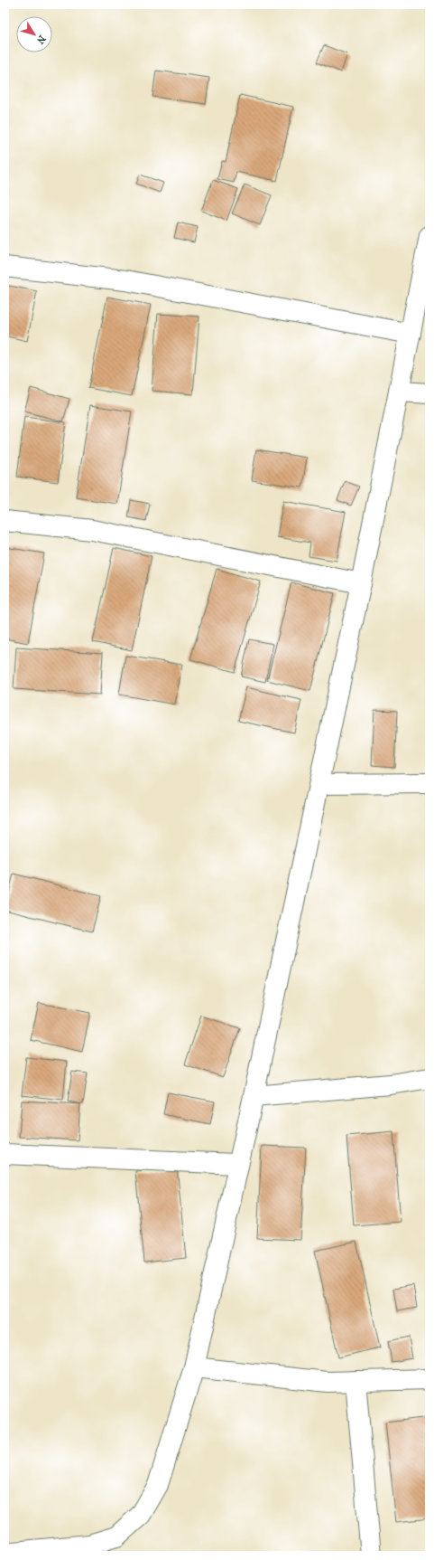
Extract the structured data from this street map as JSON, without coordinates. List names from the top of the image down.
{
  "north": "bottom right"
}
